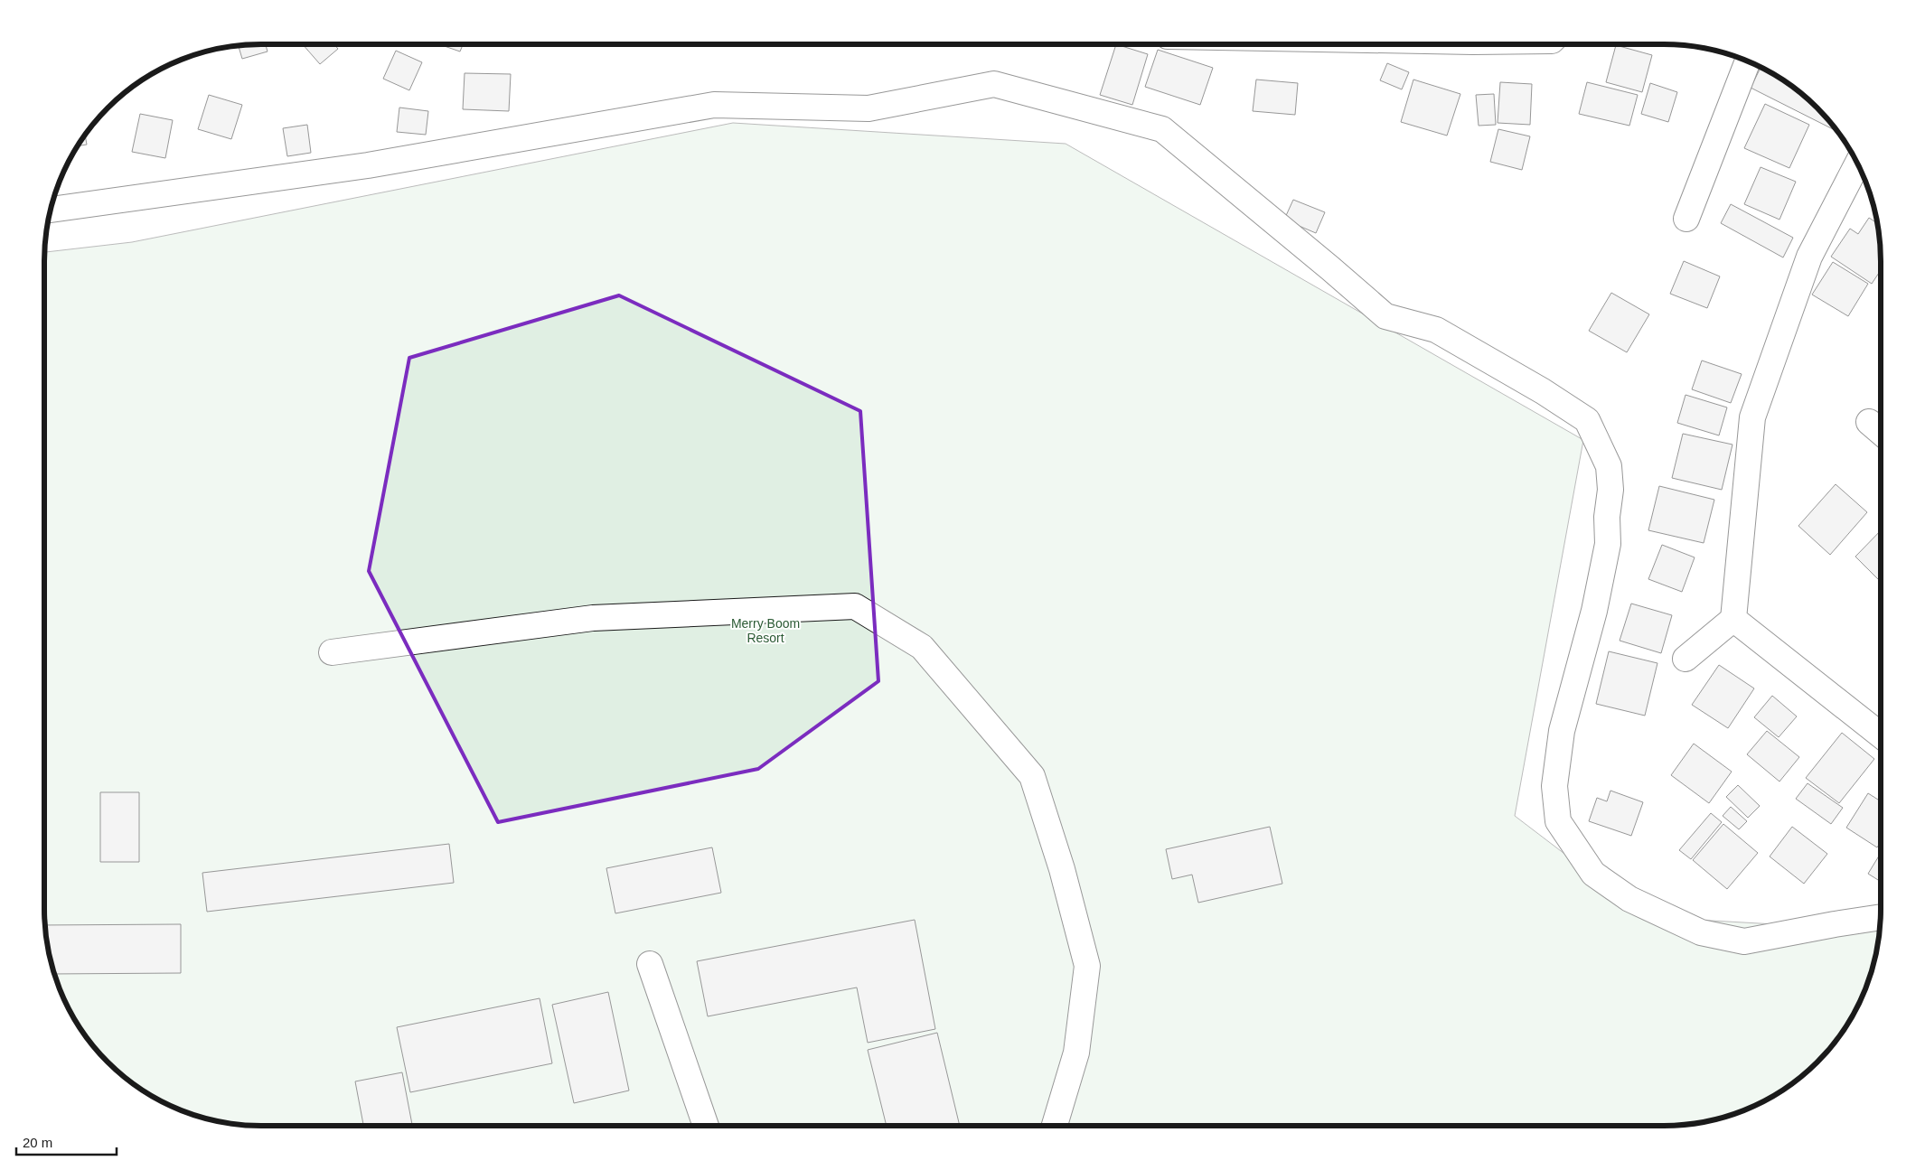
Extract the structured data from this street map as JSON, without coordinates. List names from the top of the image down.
{
  "parks": ["Merry Boom Resort"],
  "scale_bar": "20 m"
}
